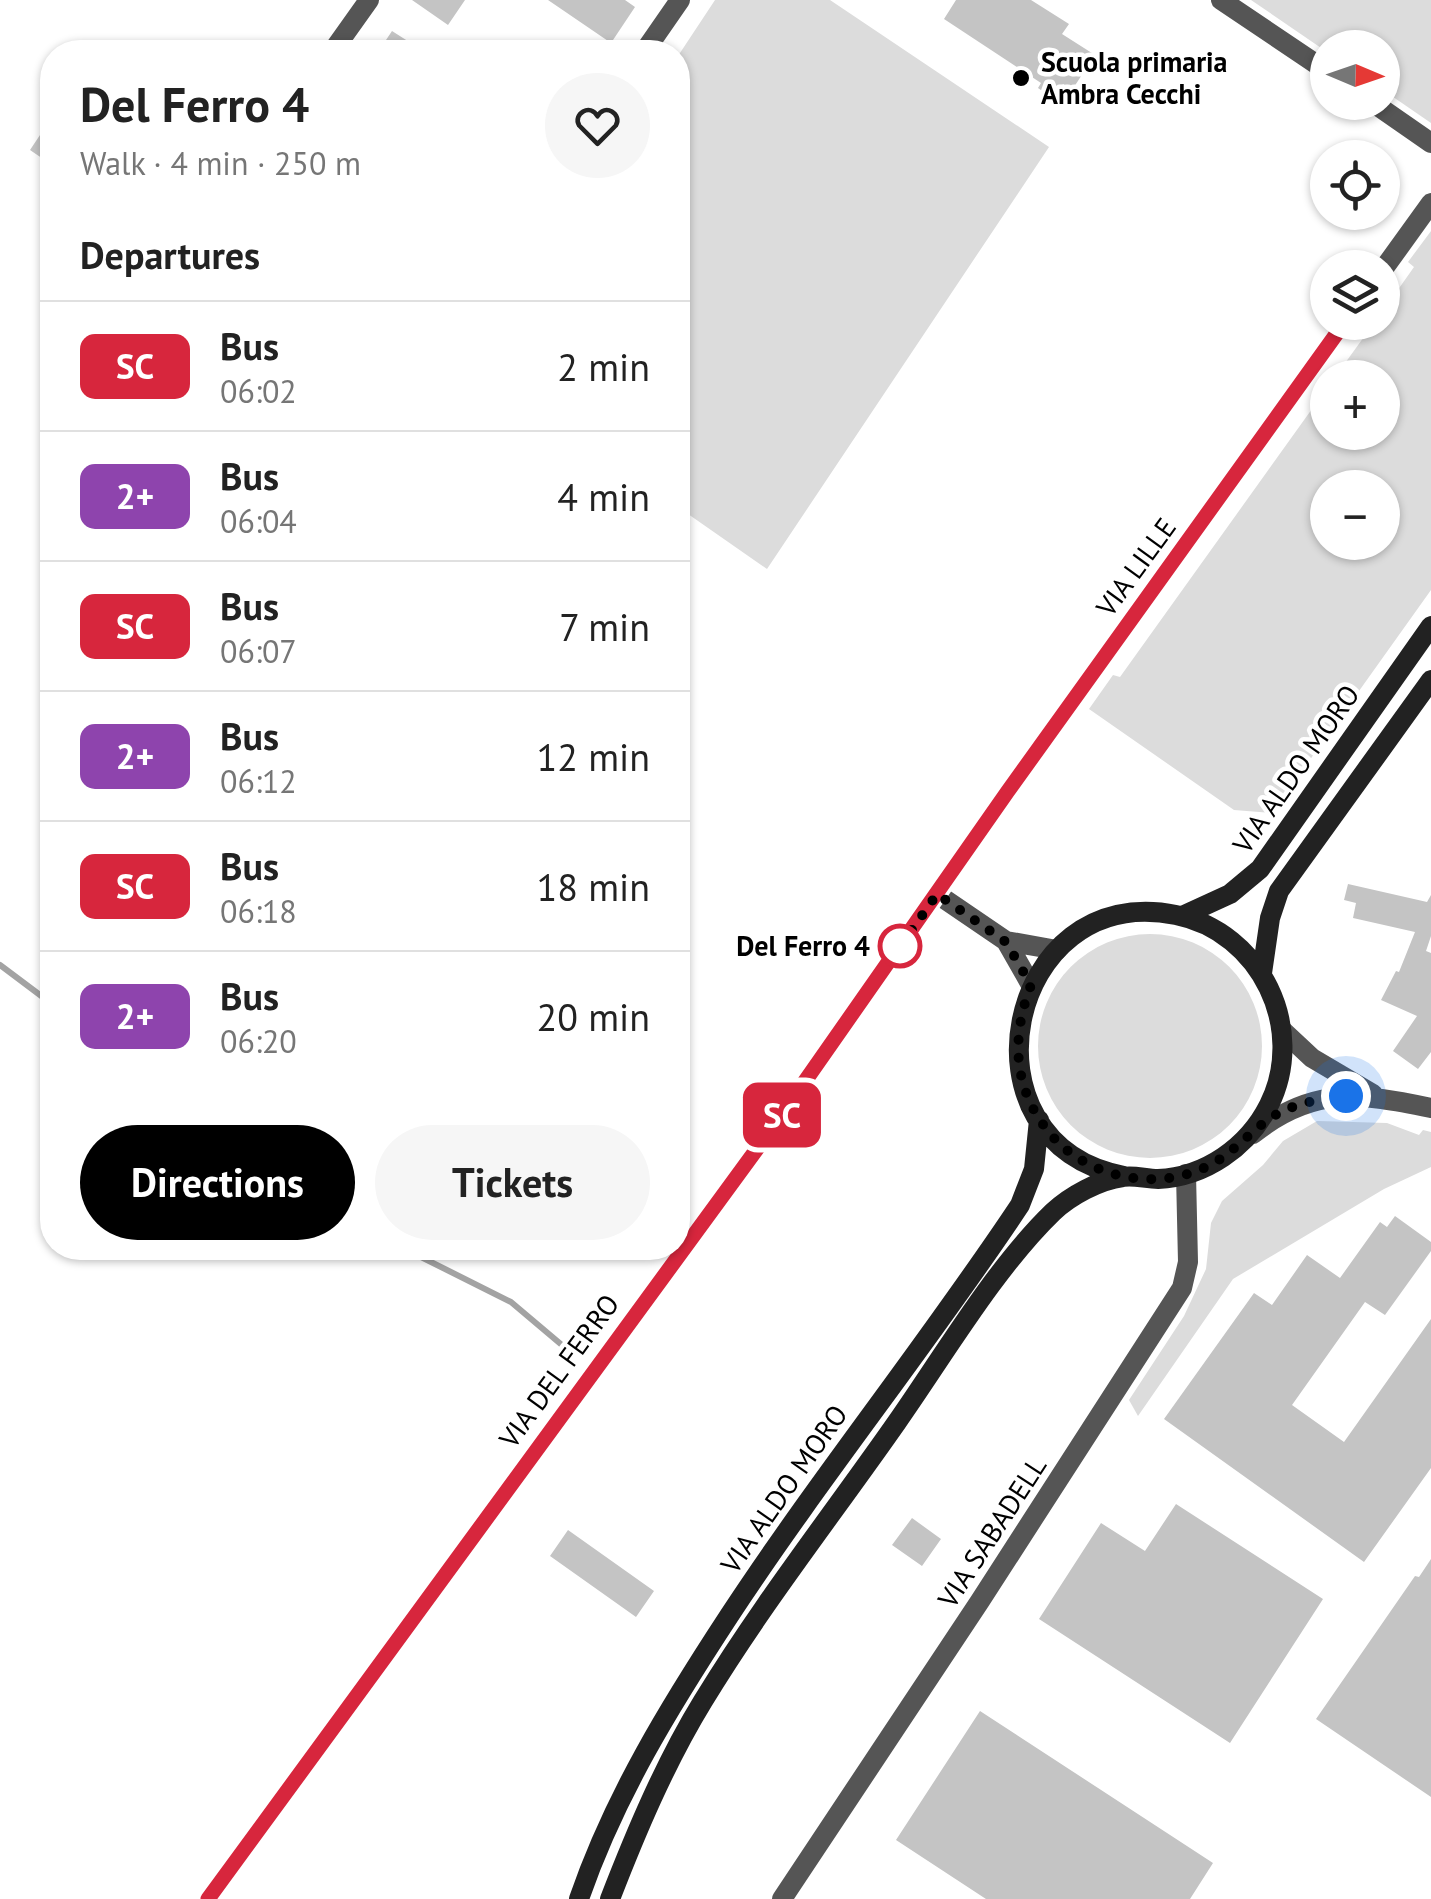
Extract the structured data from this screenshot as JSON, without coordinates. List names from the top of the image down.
{
  "streets": {
    "main road": ["VIA ALDO MORO"],
    "street": ["VIA LILLE", "VIA DEL FERRO", "VIA SABADELL"]
  },
  "crossings": [
    ["VIA LILLE", "VIA DEL FERRO"],
    ["VIA ALDO MORO", "VIA SABADELL"]
  ],
  "places": ["Scuola primaria Ambra Cecchi", "Del Ferro 4"],
  "lines": ["bus line SC"],
  "north": "right",
  "page": {
    "on_map": "SC",
    "map_buttons": ["+", "−"],
    "heading": [
      ["Del Ferro 4", "Walk · 4 min · 250 m"],
      "Departures"
    ],
    "list": [
      {
        "mark": "SC",
        "name": "Bus",
        "note": "06:02",
        "value": "2 min"
      },
      {
        "mark": "2+",
        "name": "Bus",
        "note": "06:04",
        "value": "4 min"
      },
      {
        "mark": "SC",
        "name": "Bus",
        "note": "06:07",
        "value": "7 min"
      },
      {
        "mark": "2+",
        "name": "Bus",
        "note": "06:12",
        "value": "12 min"
      },
      {
        "mark": "SC",
        "name": "Bus",
        "note": "06:18",
        "value": "18 min"
      },
      {
        "mark": "2+",
        "name": "Bus",
        "note": "06:20",
        "value": "20 min"
      }
    ],
    "buttons": ["Directions", "Tickets"]
  }
}
